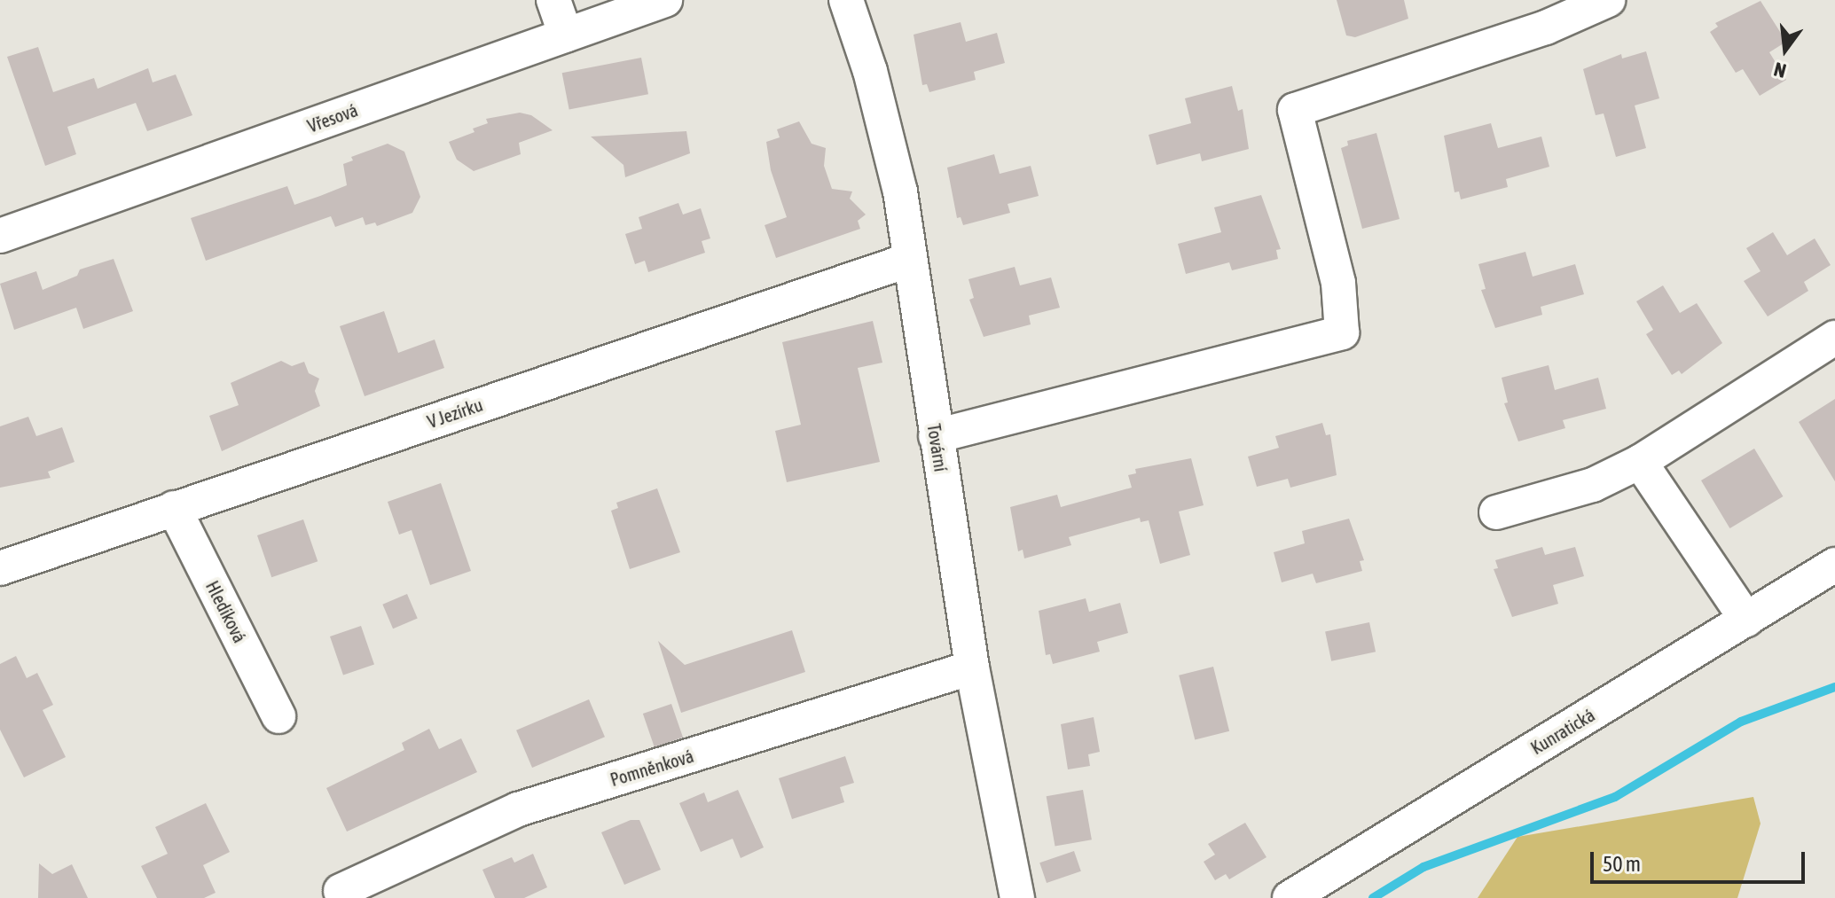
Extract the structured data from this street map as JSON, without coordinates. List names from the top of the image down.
{
  "streets": {
    "street": [
      "Vřesová",
      "V Jezírku",
      "Tovární",
      "Hledíková",
      "Kunratická",
      "Pomněnková"
    ]
  },
  "crossings": [
    ["V Jezírku", "Tovární"],
    ["V Jezírku", "Hledíková"],
    ["Tovární", "Pomněnková"]
  ],
  "scale_bar": "50 m",
  "north": "bottom"
}
